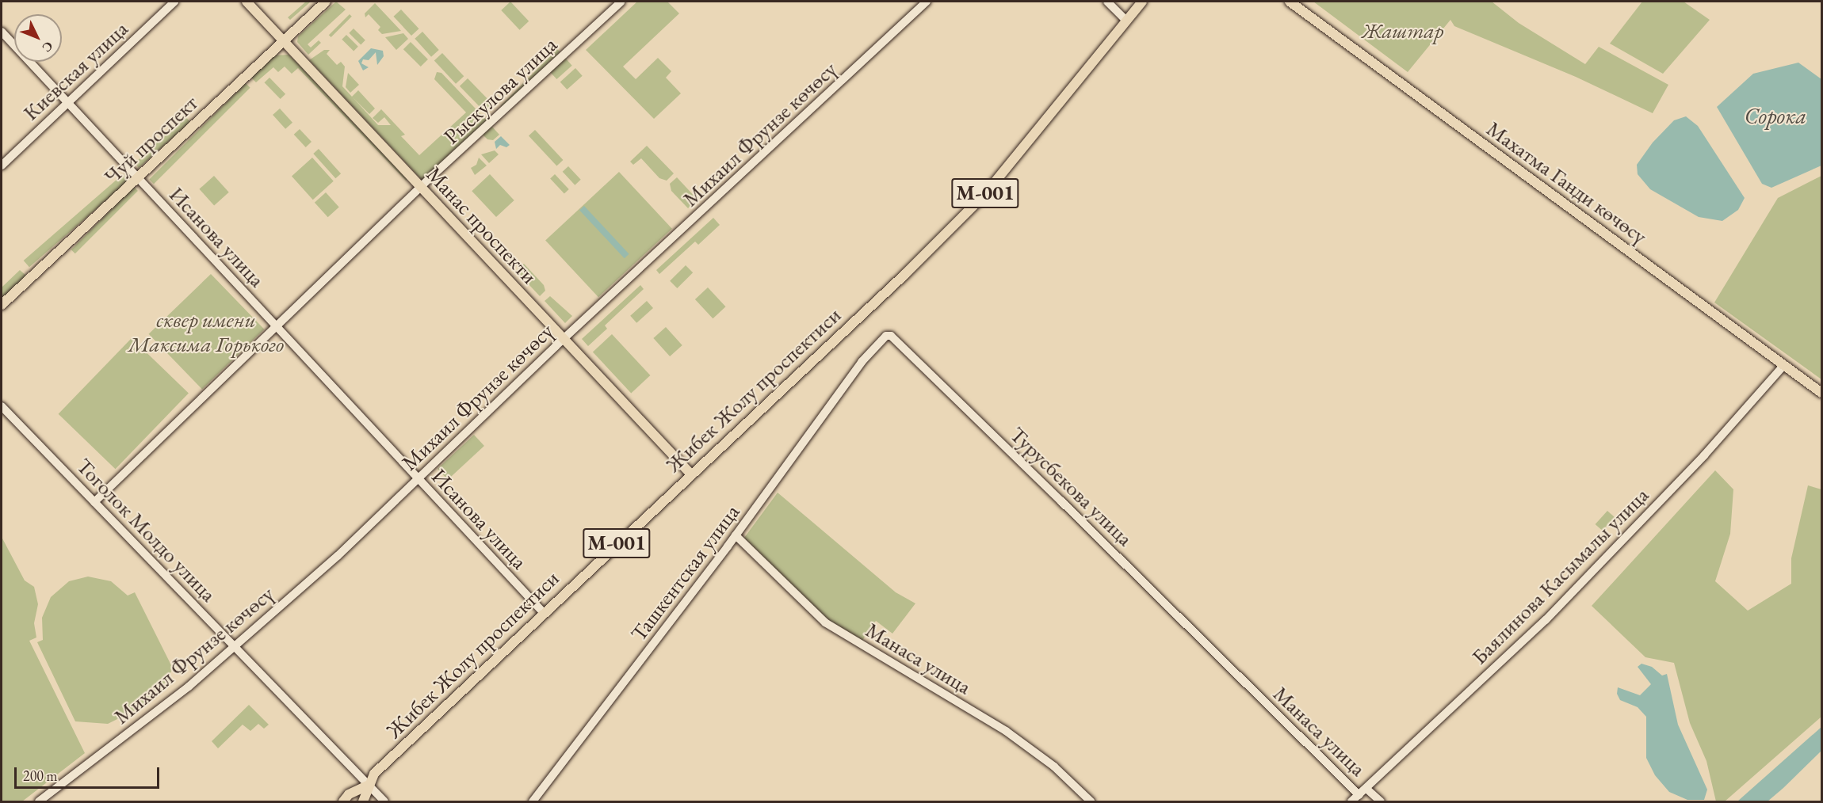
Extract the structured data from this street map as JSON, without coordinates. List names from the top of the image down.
{
  "streets": {
    "main road": [
      "Чуй проспект",
      "Махатма Ганди көчөсү",
      "М-001",
      "Манас проспекти",
      "Жибек Жолу проспектиси"
    ],
    "street": [
      "Киевская улица",
      "Рыскулова улица",
      "Михаил Фрунзе көчөсү",
      "Исанова улица",
      "Турусбекова улица",
      "Тоголок Молдо улица",
      "Ташкентская улица",
      "Баялинова Касымалы улица",
      "Манаса улица"
    ]
  },
  "crossings": [
    ["Киевская улица", "Исанова улица"],
    ["Рыскулова улица", "Манас проспекти"],
    ["Рыскулова улица", "Исанова улица"],
    ["Рыскулова улица", "Тоголок Молдо улица"],
    ["Михаил Фрунзе көчөсү", "Манас проспекти"],
    ["Михаил Фрунзе көчөсү", "Исанова улица"],
    ["Михаил Фрунзе көчөсү", "Тоголок Молдо улица"],
    ["Чуй проспект", "Манас проспекти"],
    ["Чуй проспект", "Исанова улица"],
    ["Махатма Ганди көчөсү", "Баялинова Касымалы улица"],
    ["Манас проспекти", "Жибек Жолу проспектиси"],
    ["Исанова улица", "Жибек Жолу проспектиси"],
    ["Жибек Жолу проспектиси", "Тоголок Молдо улица"],
    ["Турусбекова улица", "Ташкентская улица"],
    ["Турусбекова улица", "Манаса улица"],
    ["Ташкентская улица", "Манаса улица"],
    ["Баялинова Касымалы улица", "Манаса улица"]
  ],
  "water": ["Сорока"],
  "parks": ["Жаштар", "сквер имени Максима Горького"],
  "scale_bar": "200 m",
  "north": "bottom right"
}
